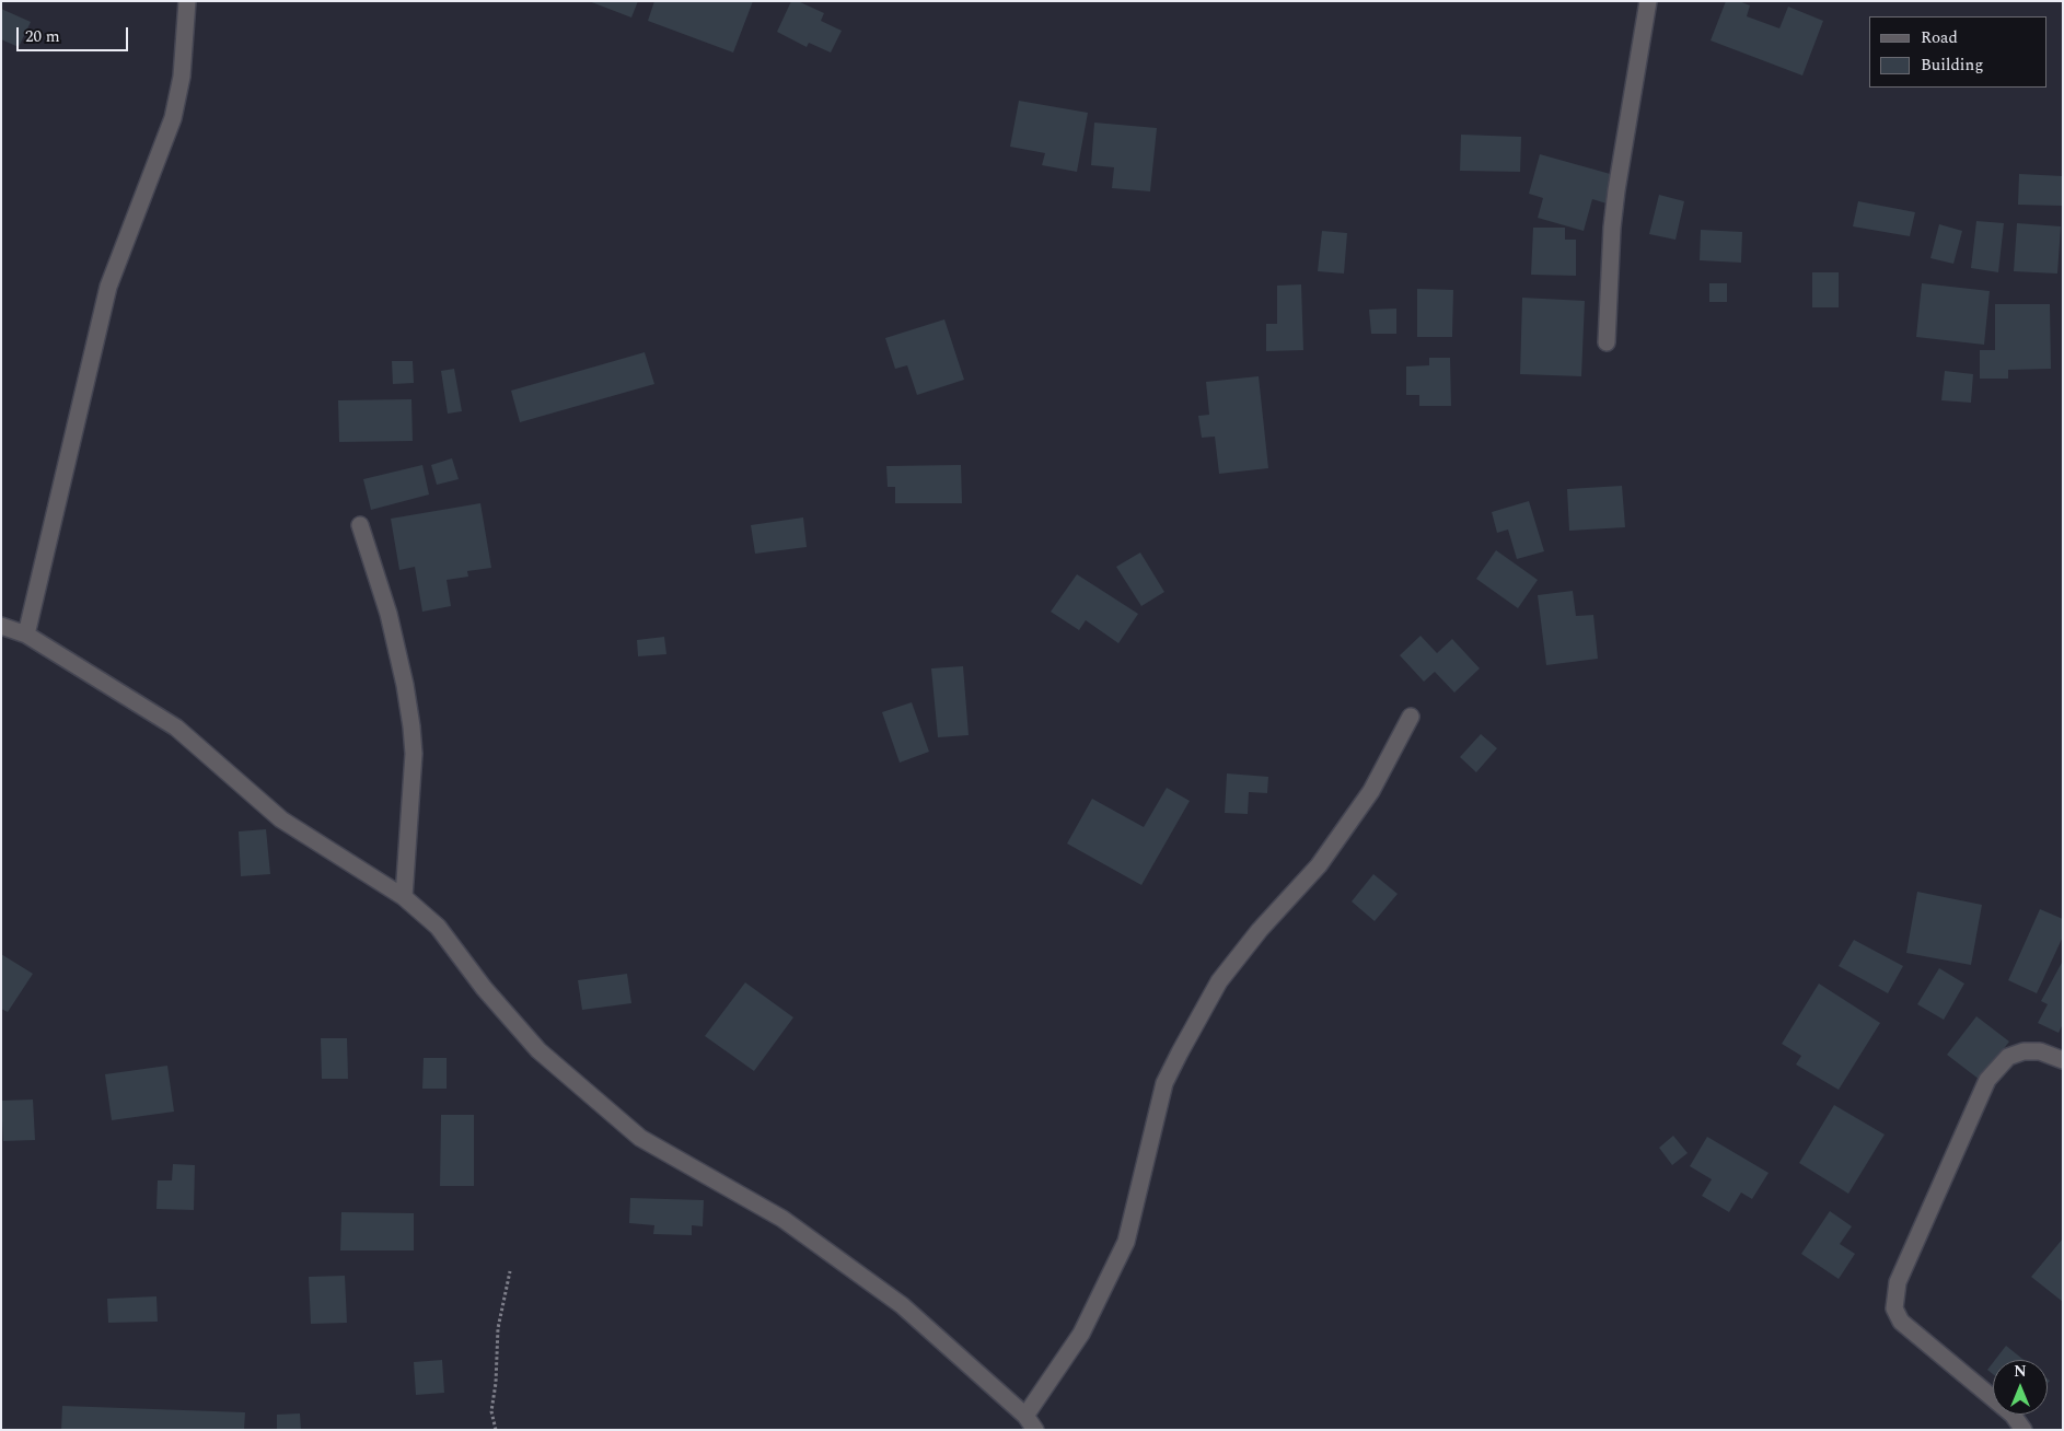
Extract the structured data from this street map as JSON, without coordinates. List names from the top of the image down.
{
  "legend": ["Road", "Building"],
  "scale_bar": "20 m",
  "north": "top"
}
